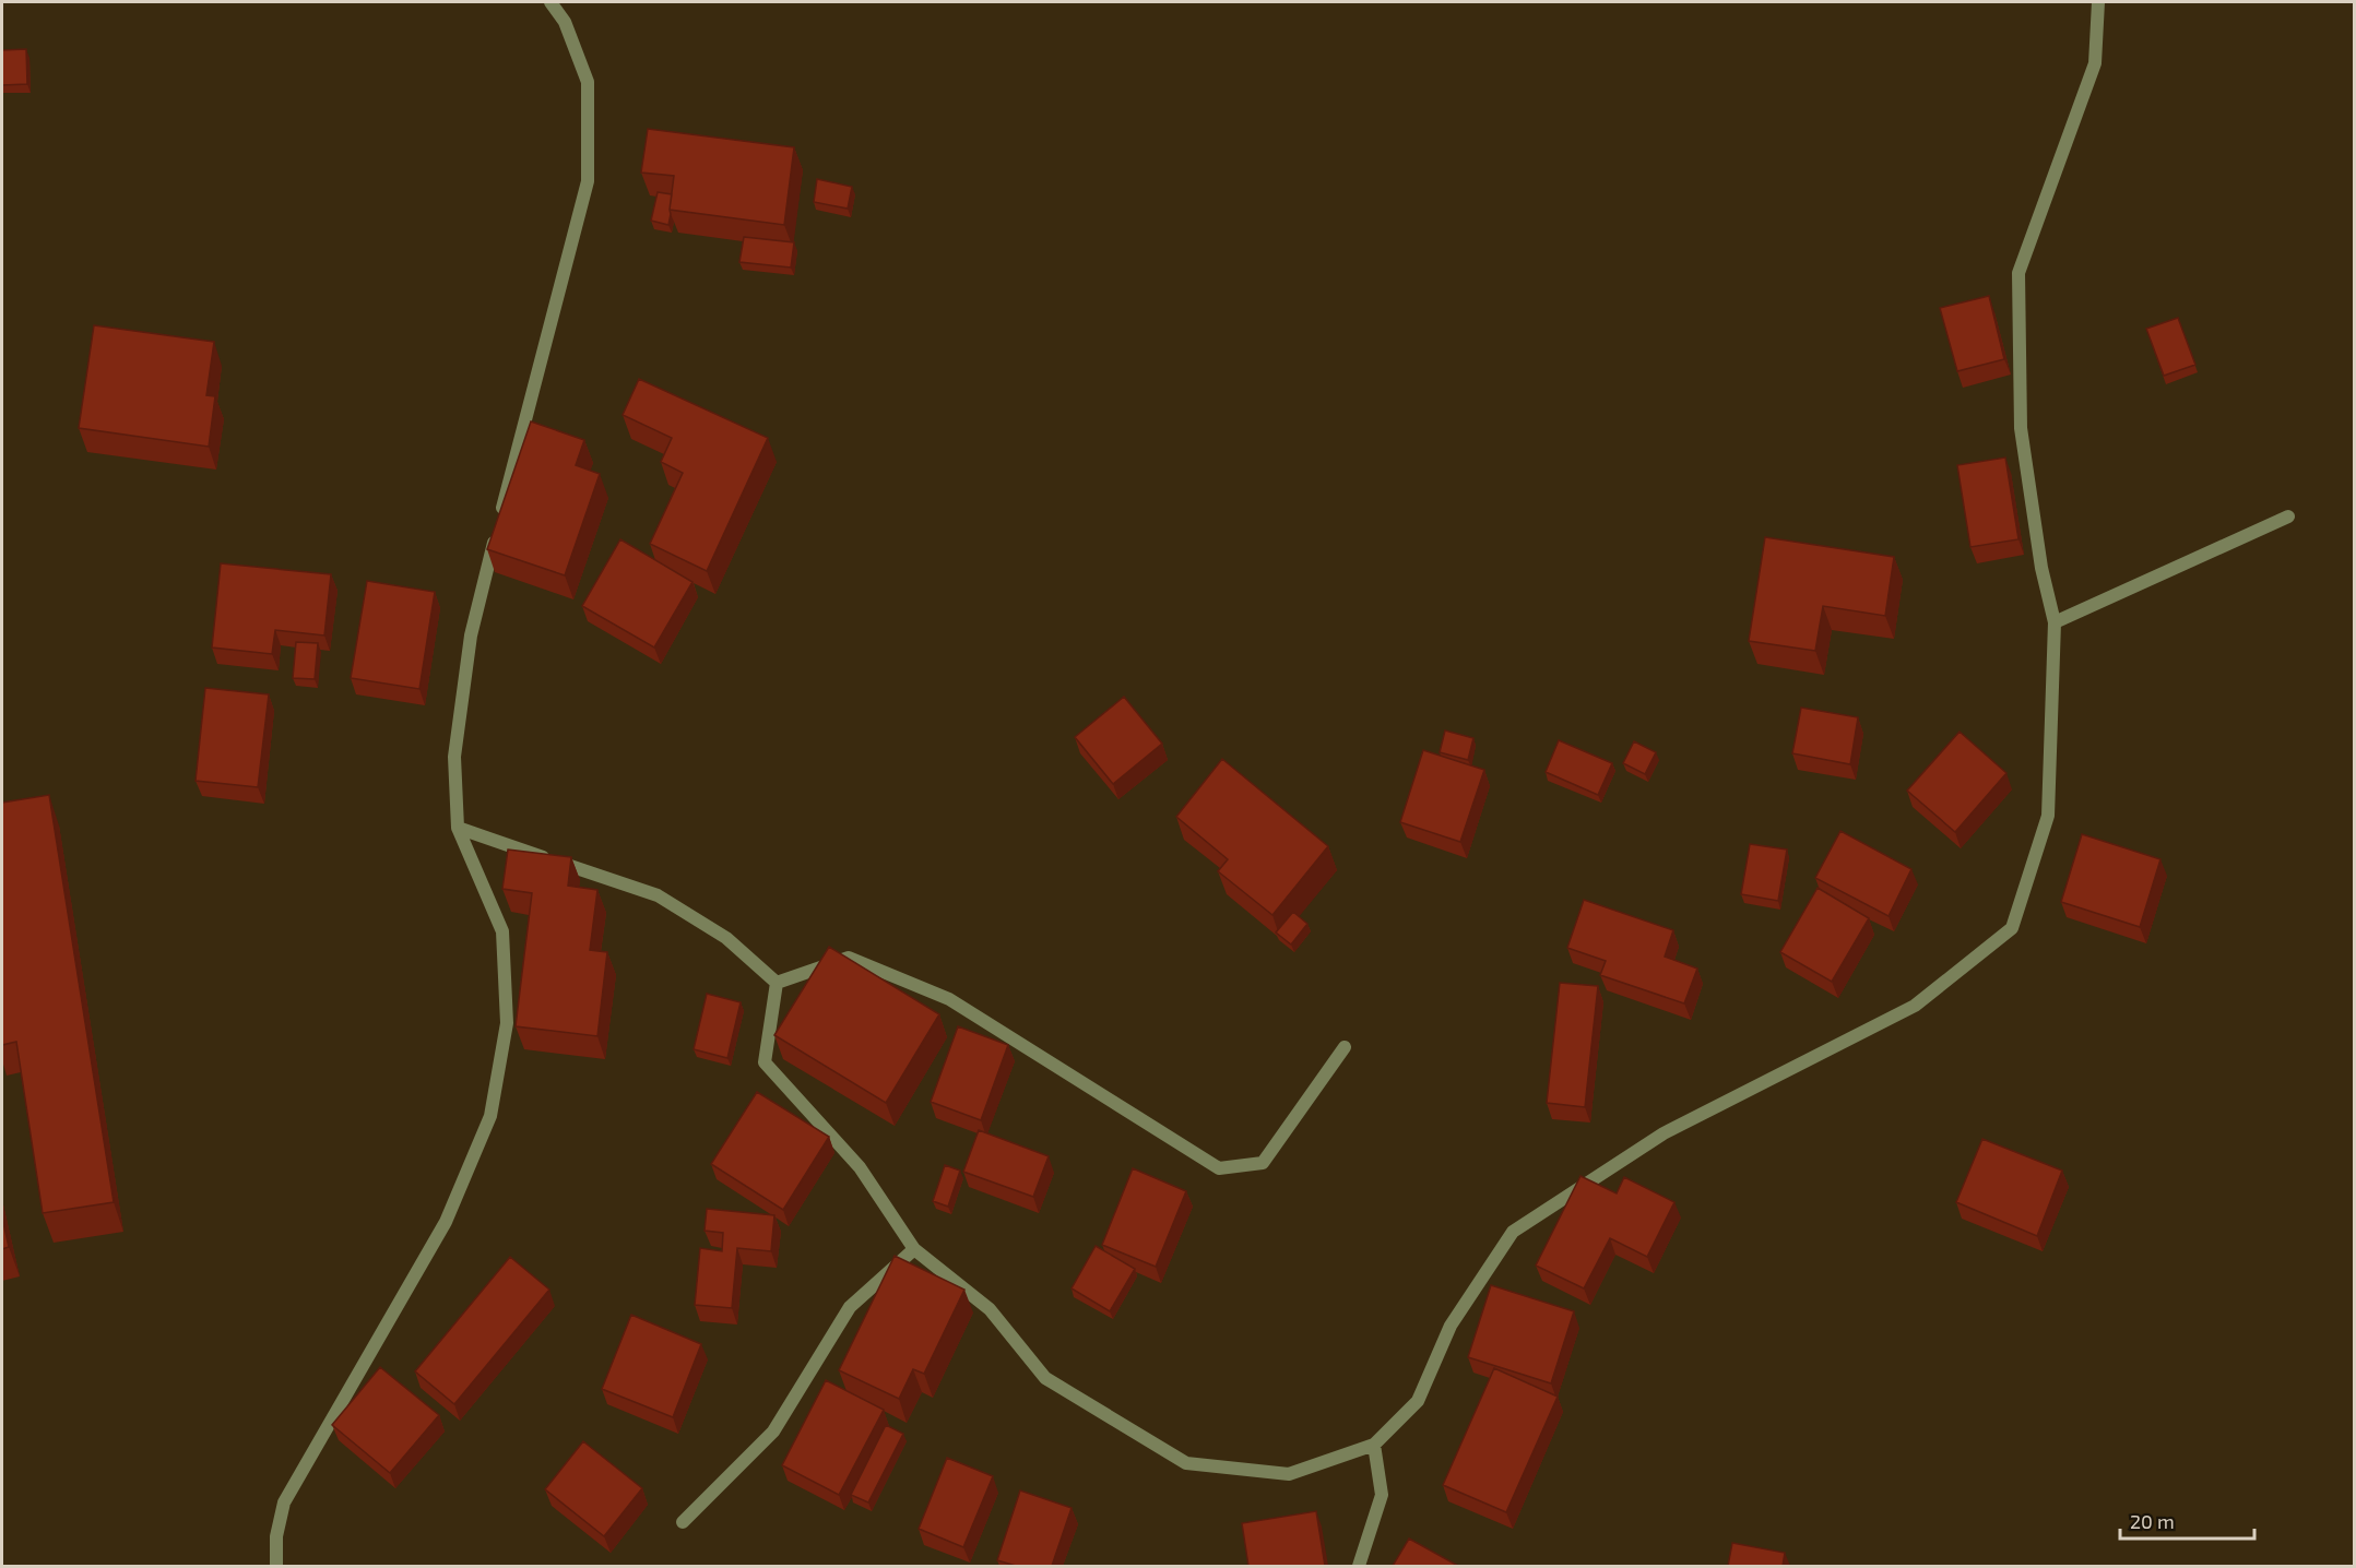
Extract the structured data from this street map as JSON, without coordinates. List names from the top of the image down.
{
  "scale_bar": "20 m"
}
